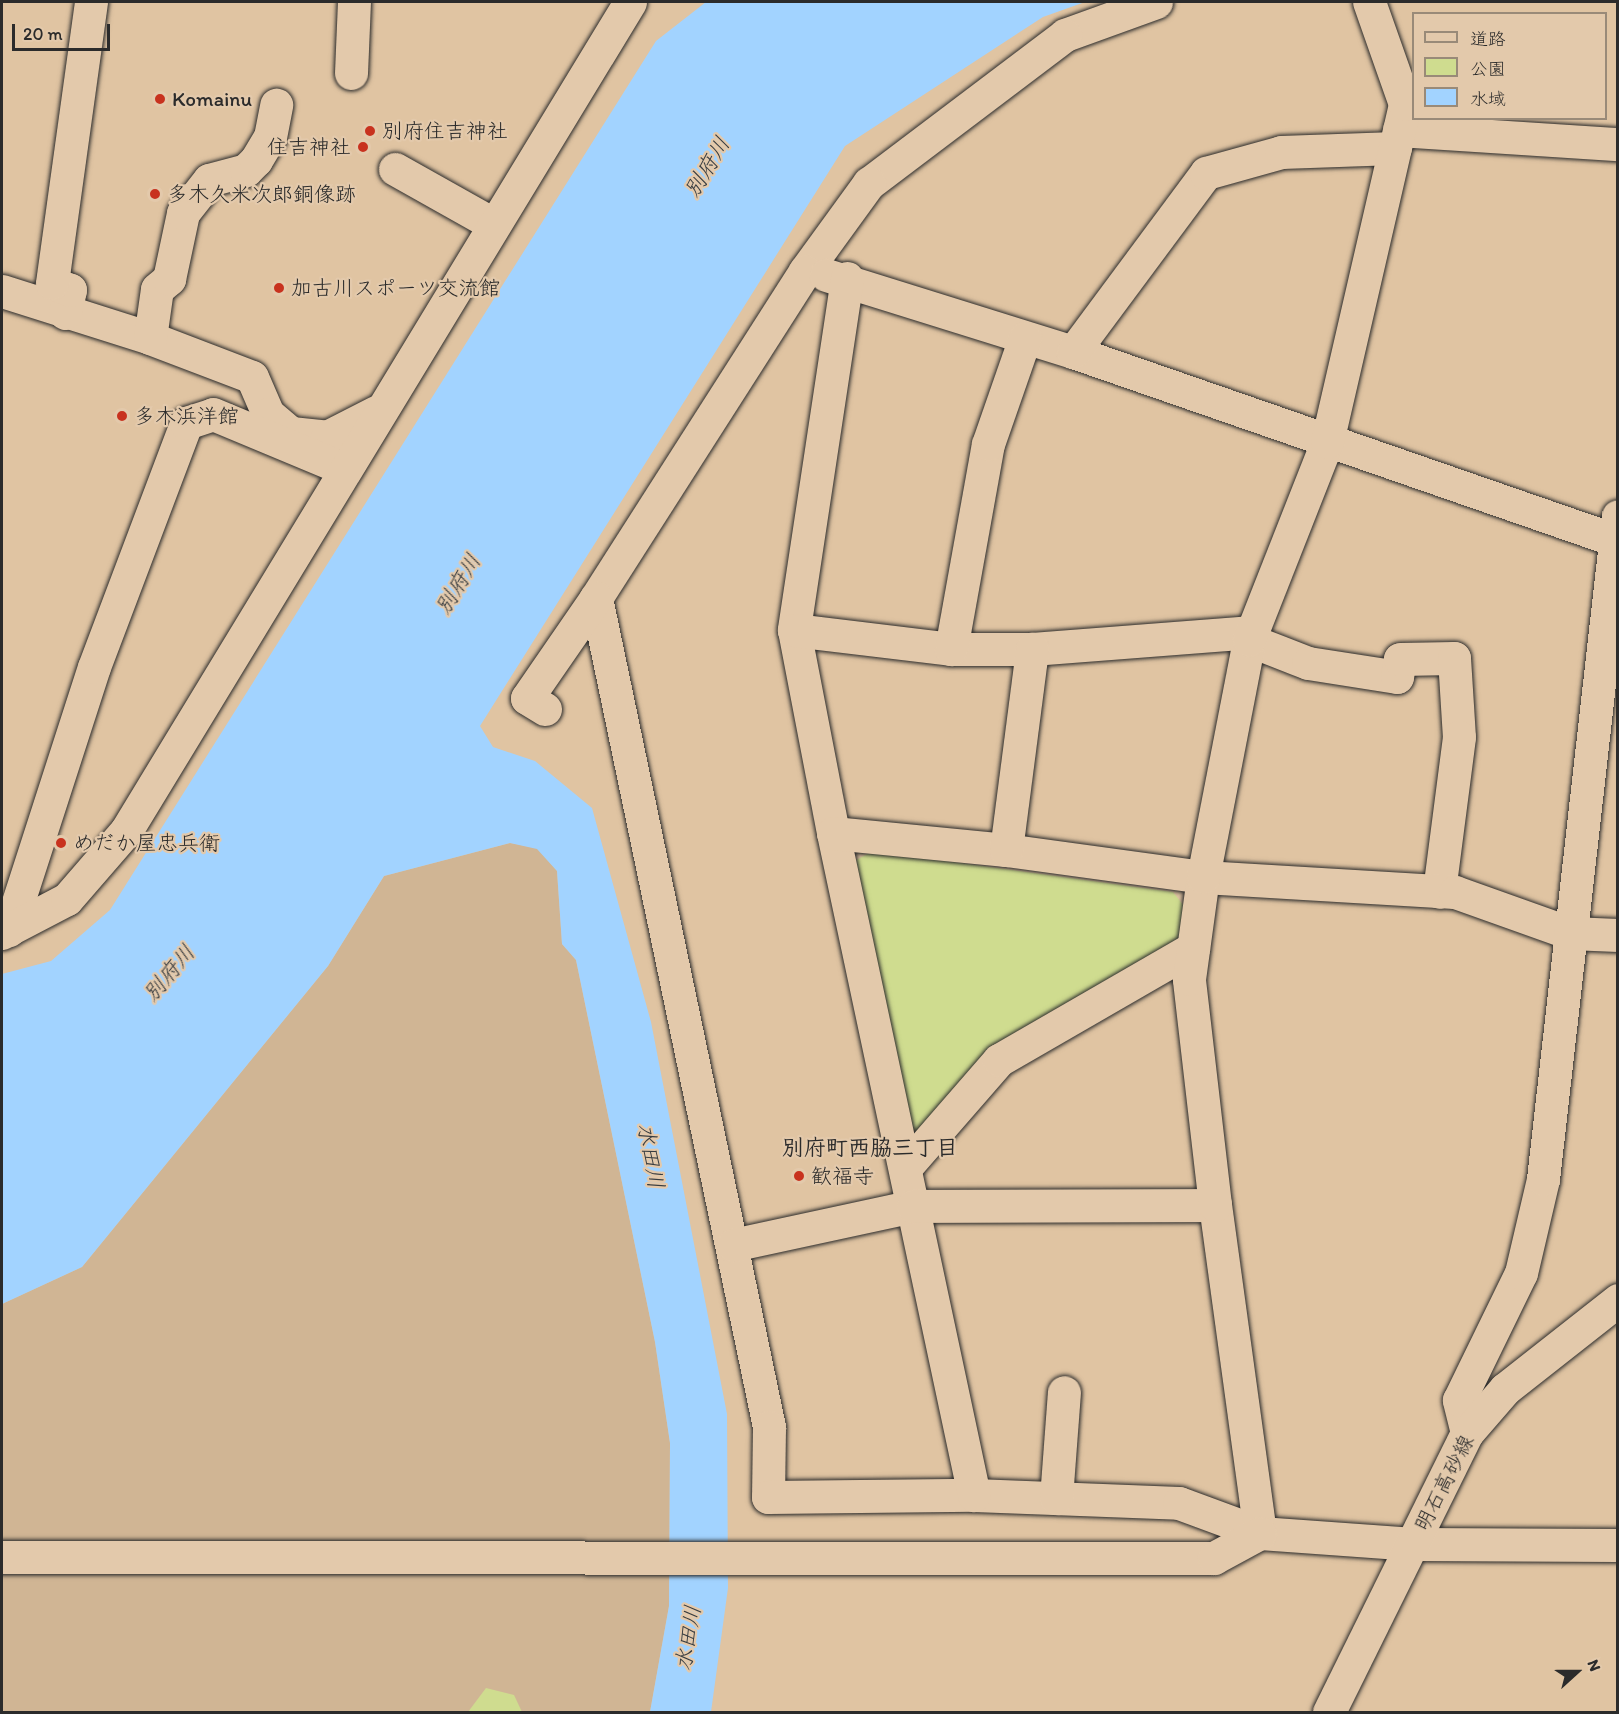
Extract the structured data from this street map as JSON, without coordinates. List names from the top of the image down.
{
  "streets": {
    "street": ["明石高砂線"]
  },
  "districts": ["別府町西脇三丁目"],
  "water": ["別府川", "水田川"],
  "places": [
    "Komainu",
    "別府住吉神社",
    "住吉神社",
    "多木久米次郎銅像跡",
    "加古川スポーツ交流館",
    "多木浜洋館",
    "めだか屋忠兵衛",
    "歓福寺"
  ],
  "legend": ["道路", "公園", "水域"],
  "scale_bar": "20 m",
  "north": "right"
}
